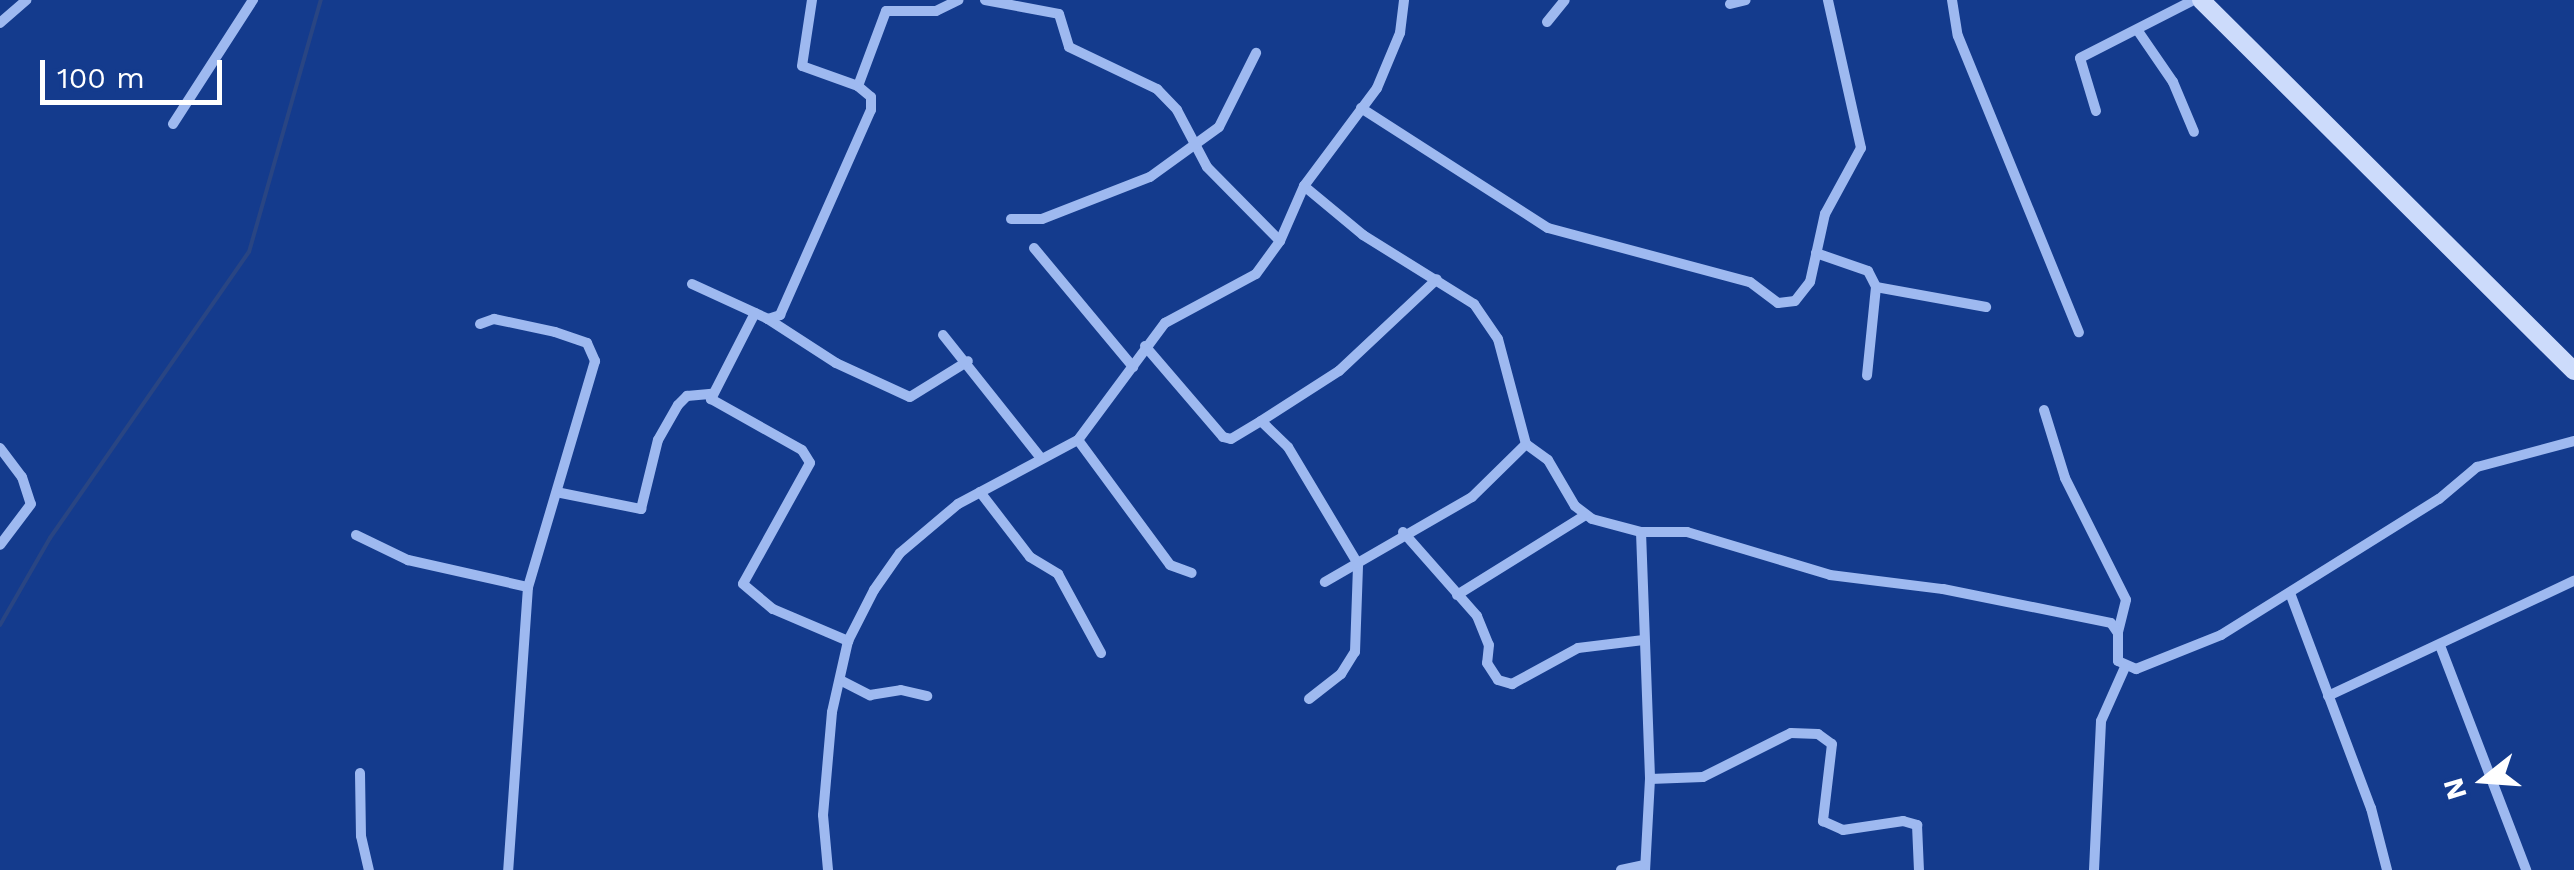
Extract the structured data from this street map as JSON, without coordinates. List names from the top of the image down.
{
  "scale_bar": "100 m",
  "north": "left"
}
